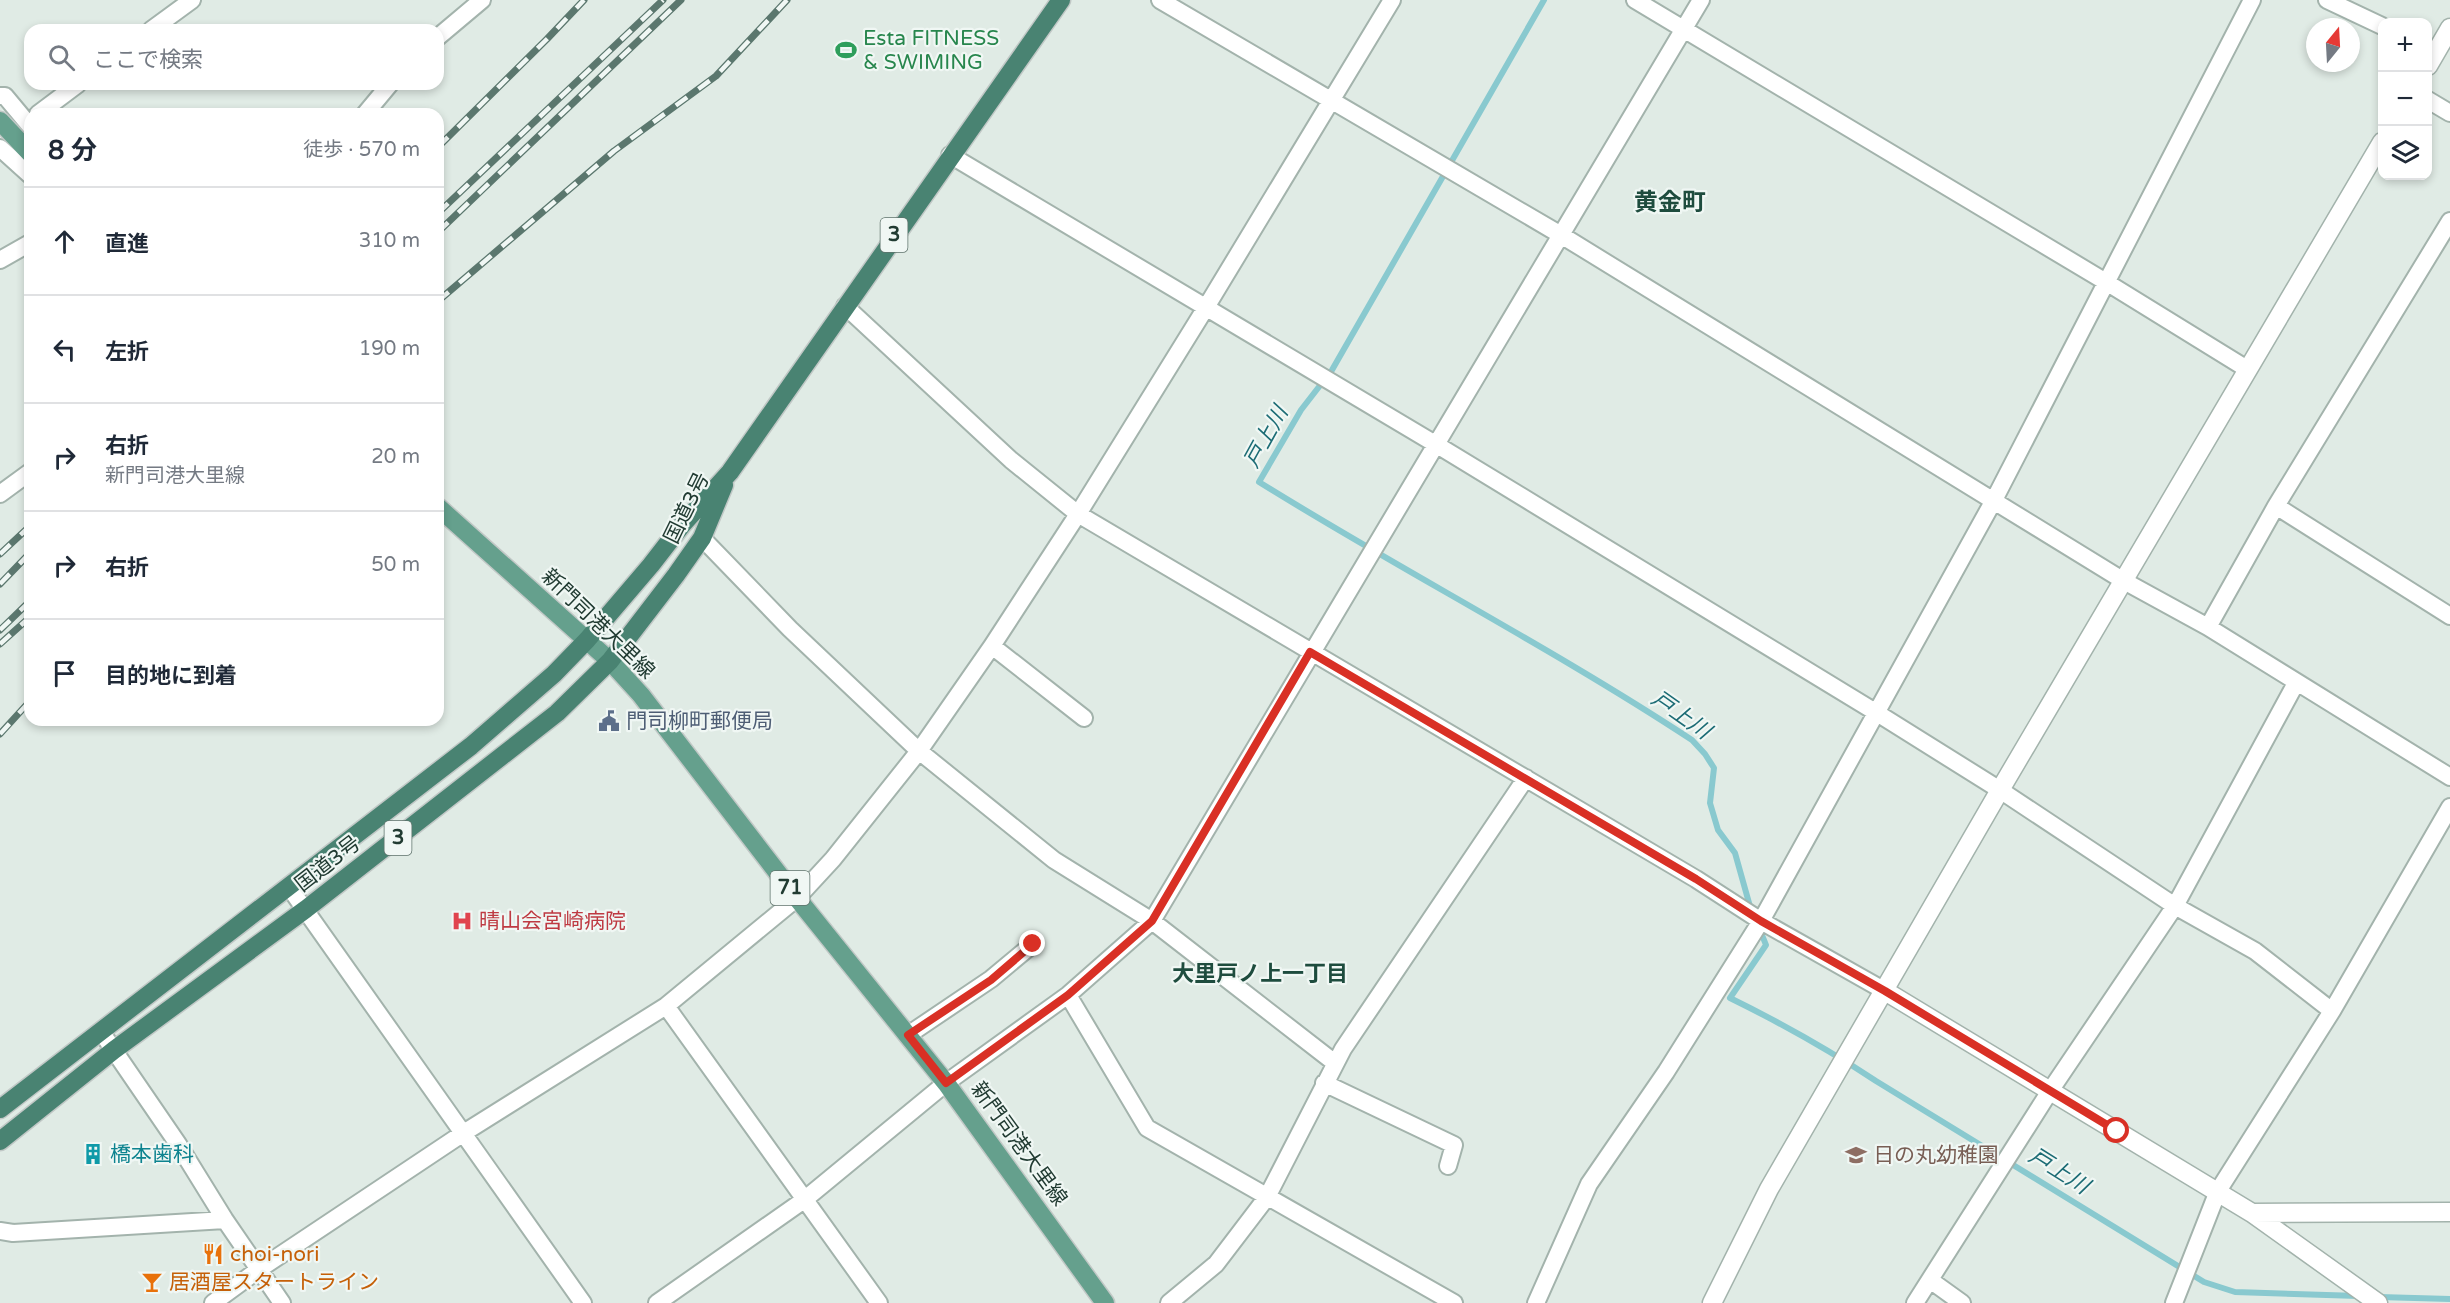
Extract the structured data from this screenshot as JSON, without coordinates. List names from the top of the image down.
{
  "streets": {
    "highway": ["3", "国道3号"],
    "main road": ["新門司港大里線", "71"]
  },
  "crossings": [
    ["国道3号", "新門司港大里線"]
  ],
  "districts": ["黄金町", "大里戸ノ上一丁目"],
  "water": ["戸上川"],
  "places": {
    "sports": ["Esta FITNESS & SWIMING"],
    "public building": ["門司柳町郵便局"],
    "hospital": ["晴山会宮崎病院"],
    "building": ["橋本歯科"],
    "school or university": ["日の丸幼稚園"],
    "restaurant": ["choi-nori"],
    "bar": ["居酒屋スタートライン"]
  },
  "north": "top",
  "page": {
    "map_buttons": ["+", "−"],
    "search": "ここで検索",
    "heading": ["8 分", "徒歩 · 570 m"],
    "list": [
      ["直進", "310 m"],
      ["左折", "190 m"],
      ["右折", "新門司港大里線", "20 m"],
      ["右折", "50 m"],
      "目的地に到着"
    ]
  }
}
